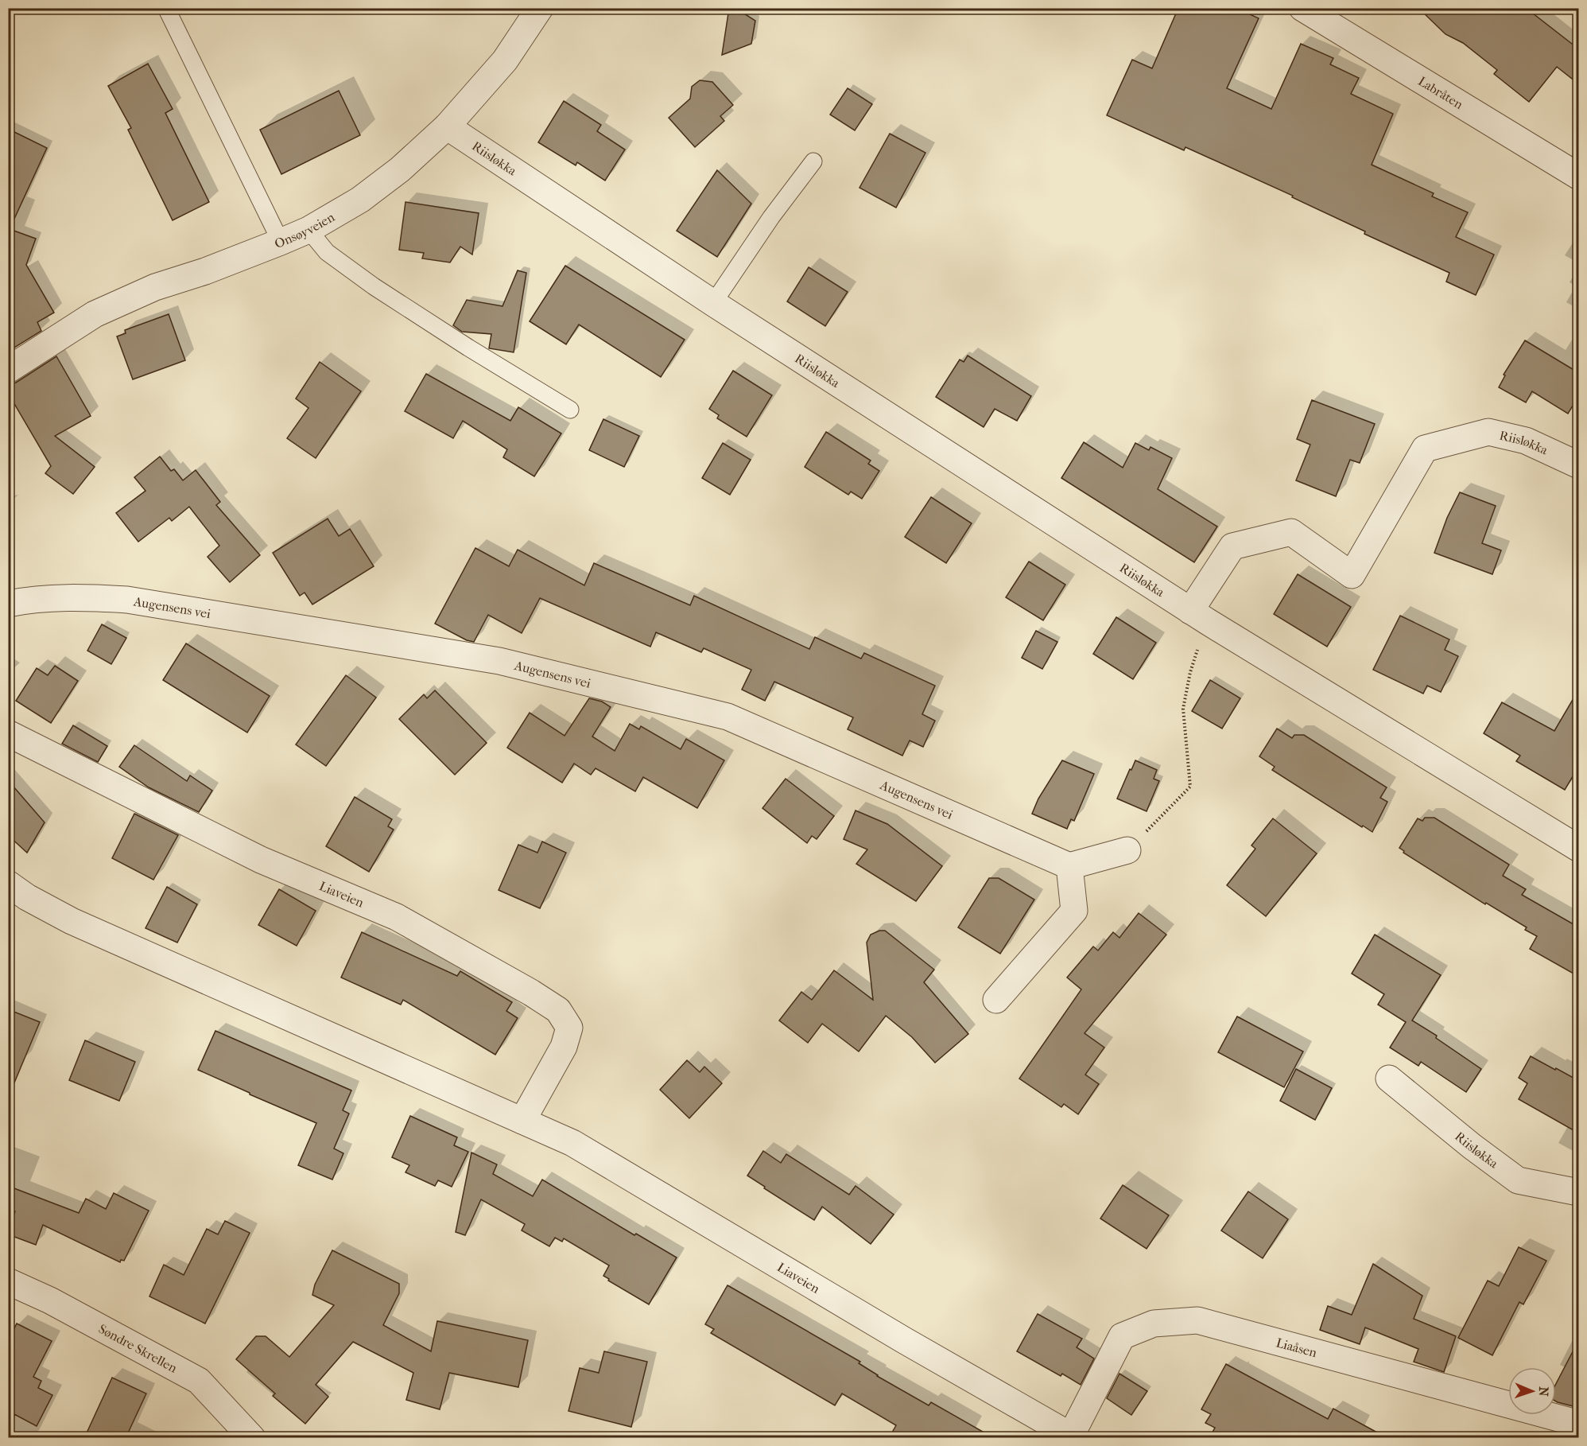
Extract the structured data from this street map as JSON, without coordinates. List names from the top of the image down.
{
  "streets": {
    "street": [
      "Labråten",
      "Riisløkka",
      "Onsøyveien",
      "Augensens vei",
      "Liaveien",
      "Liaåsen",
      "Søndre Skrellen"
    ]
  },
  "crossings": [
    ["Riisløkka", "Onsøyveien"],
    ["Liaveien", "Liaåsen"]
  ],
  "north": "right"
}
